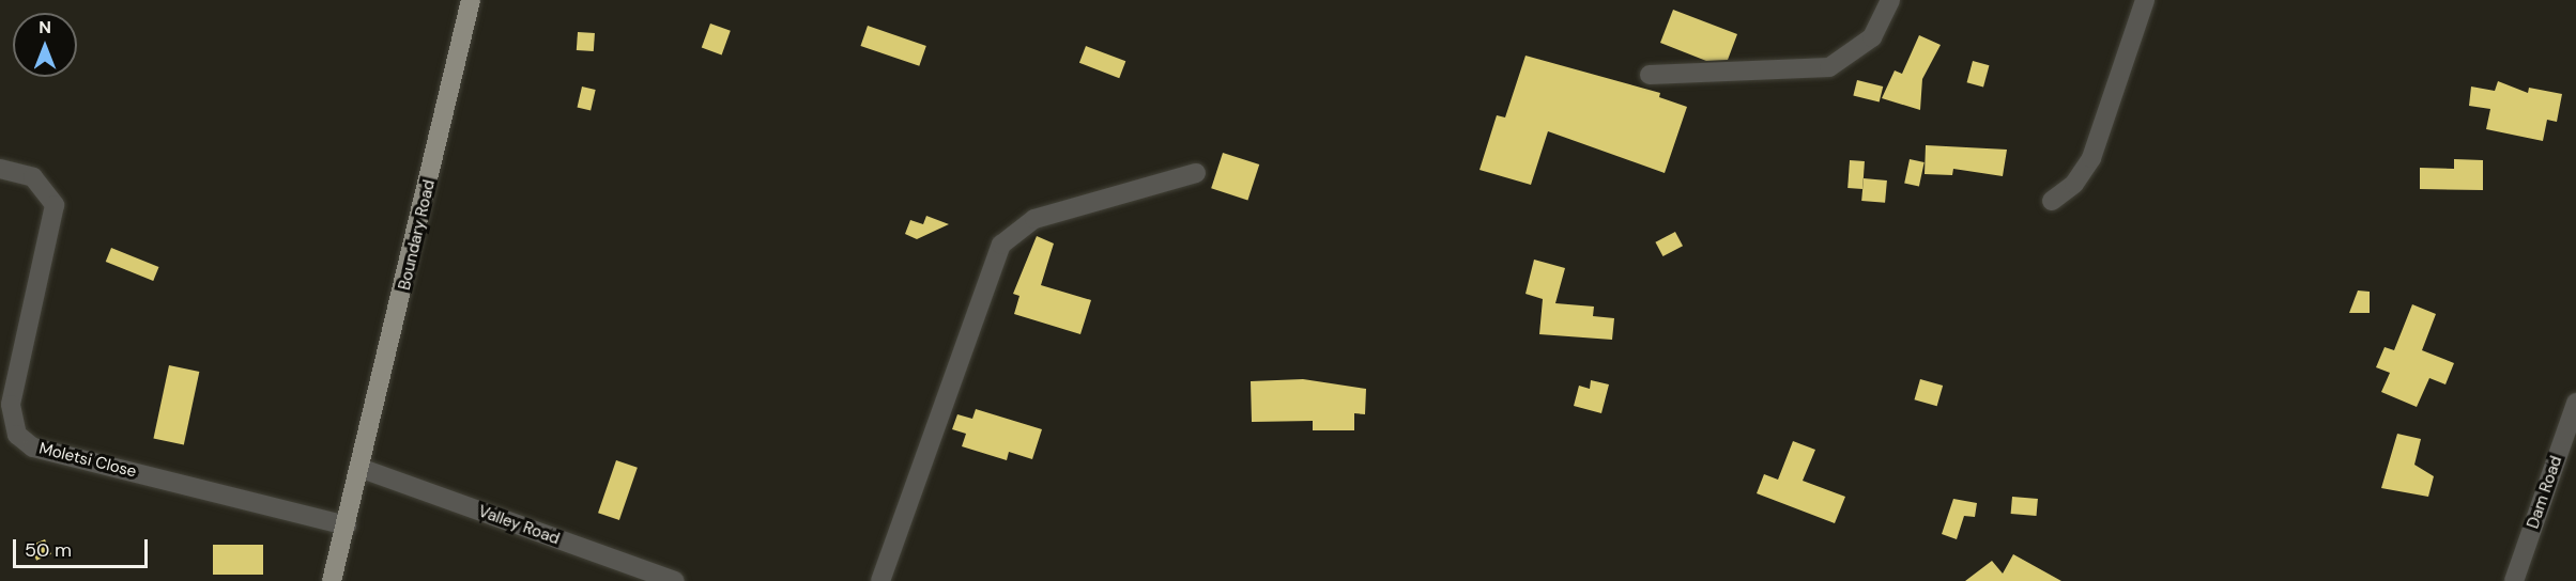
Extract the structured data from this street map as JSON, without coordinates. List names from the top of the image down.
{
  "streets": {
    "main road": ["Boundary Road"],
    "street": ["Moletsi Close", "Dam Road", "Valley Road"]
  },
  "crossings": [
    ["Boundary Road", "Moletsi Close"],
    ["Boundary Road", "Valley Road"]
  ],
  "scale_bar": "50 m",
  "north": "top"
}
